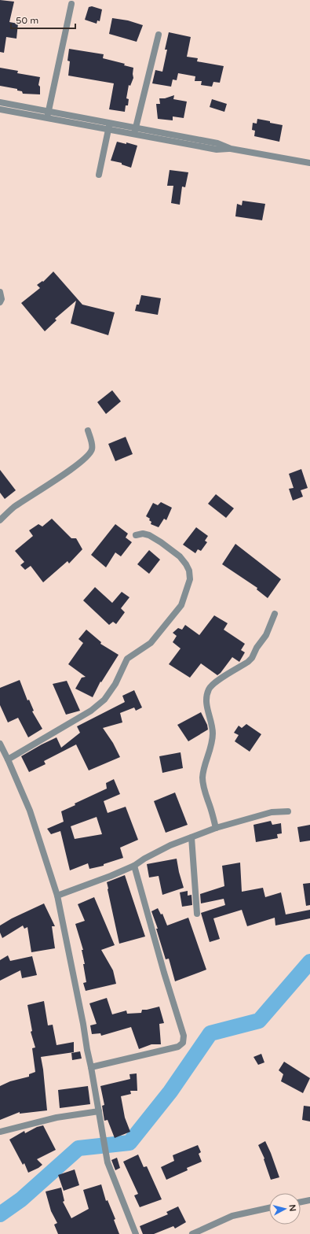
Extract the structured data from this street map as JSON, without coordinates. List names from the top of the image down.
{
  "scale_bar": "50 m",
  "north": "right"
}
